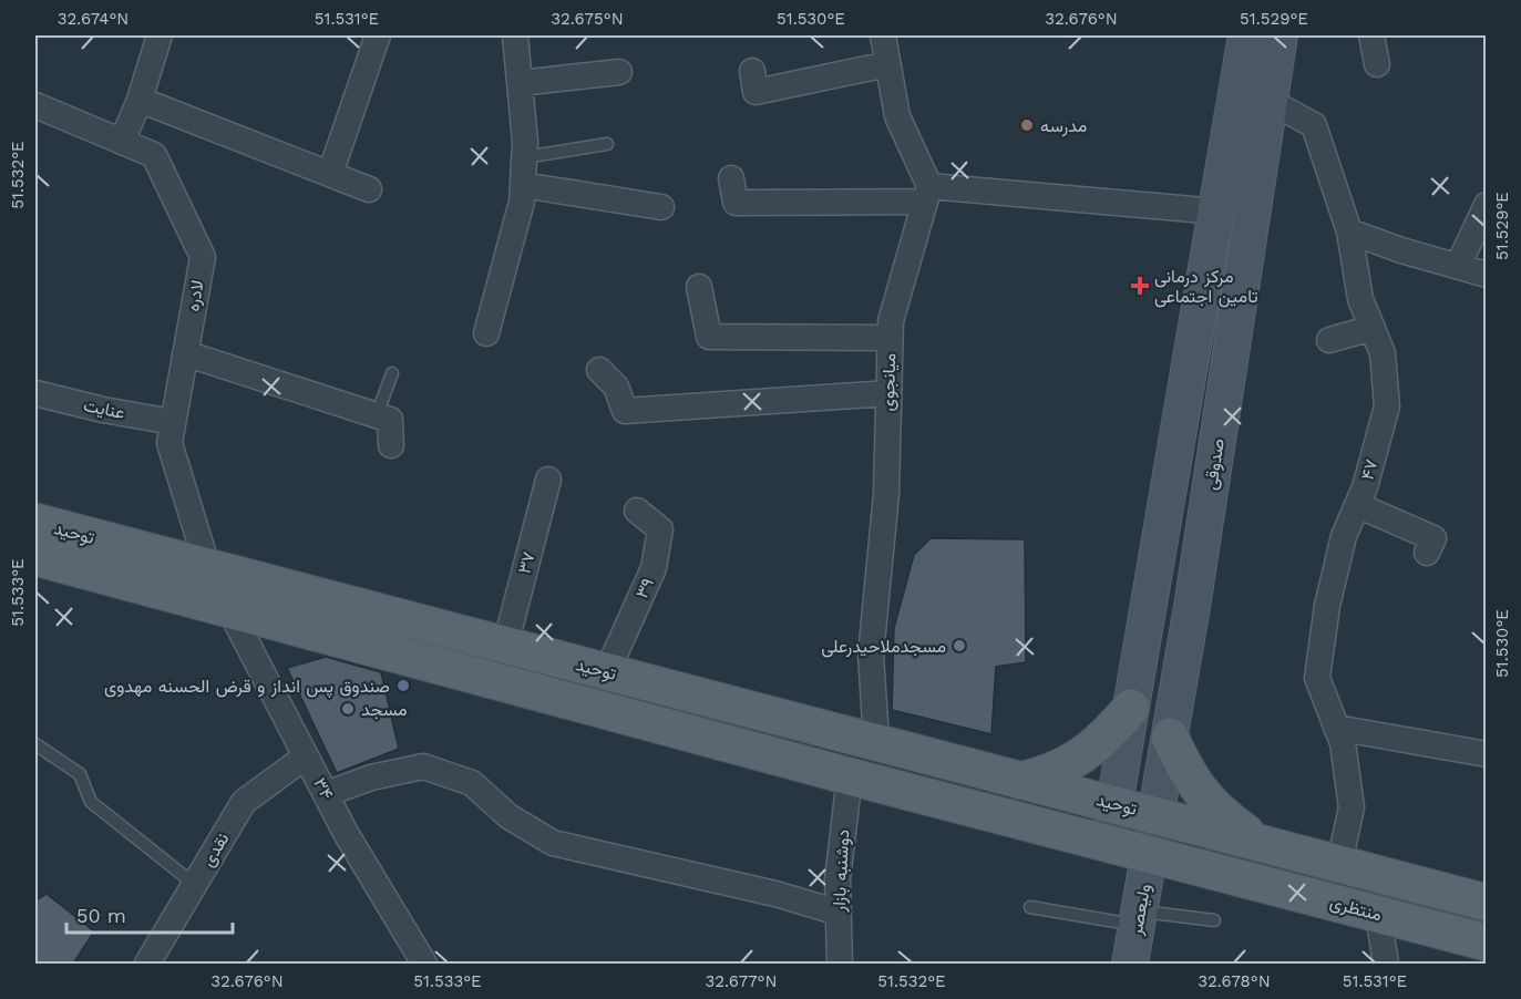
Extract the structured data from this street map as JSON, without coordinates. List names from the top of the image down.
{
  "streets": {
    "main road": [
      "صدوقی",
      "توحید",
      "منتظری",
      "ولیعصر"
    ],
    "street": [
      "لادره",
      "میانجوی",
      "عنایت",
      "۴۷",
      "۳۷",
      "۳۹",
      "۳۴",
      "نقدی",
      "دوشنبه بازار"
    ]
  },
  "crossings": [
    ["لادره", "عنایت"],
    ["لادره", "توحید"],
    ["میانجوی", "توحید"],
    ["صدوقی", "۴۷"],
    ["صدوقی", "توحید"],
    ["صدوقی", "ولیعصر"],
    ["توحید", "۳۷"],
    ["توحید", "۳۹"],
    ["توحید", "۳۴"],
    ["توحید", "دوشنبه بازار"],
    ["توحید", "منتظری"],
    ["توحید", "ولیعصر"],
    ["۳۴", "نقدی"],
    ["منتظری", "ولیعصر"]
  ],
  "places": {
    "other": [
      "مدرسه",
      "مسجدملاحیدرعلی",
      "صندوق پس انداز و قرض الحسنه مهدوی",
      "مسجد"
    ],
    "health": ["مرکز درمانی تامین اجتماعی"]
  },
  "scale_bar": "50 m",
  "coordinates": [
    "32.674°N",
    "51.531°E",
    "32.675°N",
    "51.530°E",
    "32.676°N",
    "51.529°E",
    "51.532°E",
    "51.533°E",
    "32.677°N",
    "32.678°N"
  ]
}
